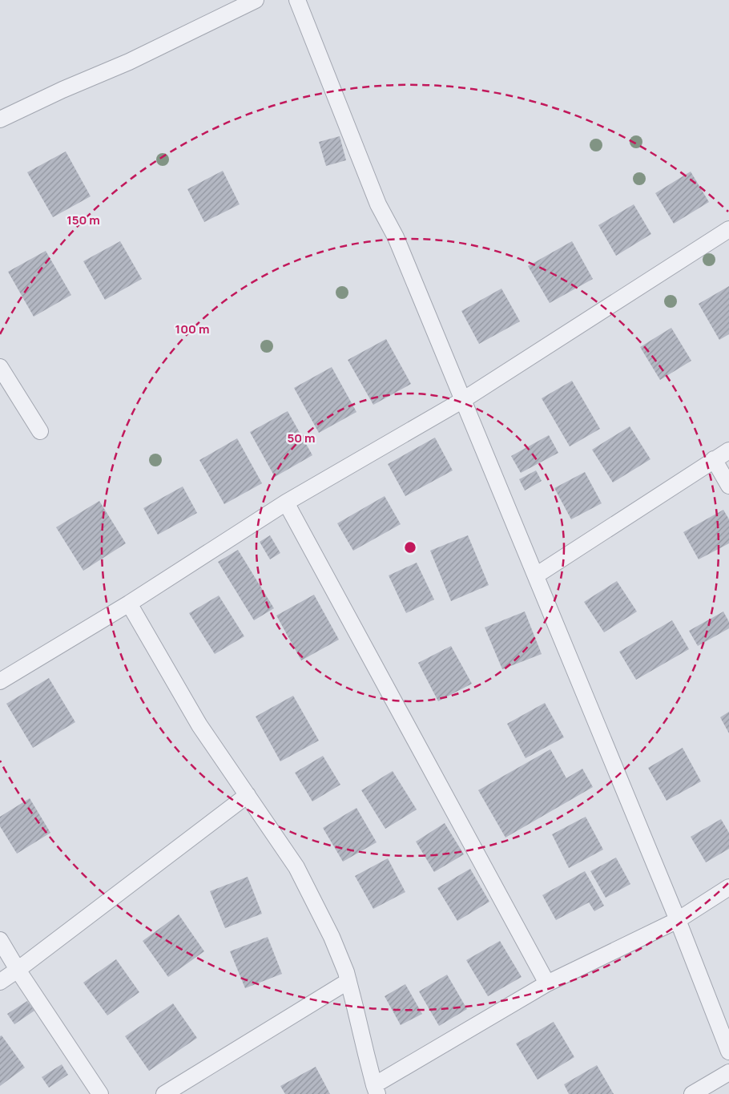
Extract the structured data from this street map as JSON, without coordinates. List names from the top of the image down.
{
  "rings": ["150 m", "100 m", "50 m"]
}
